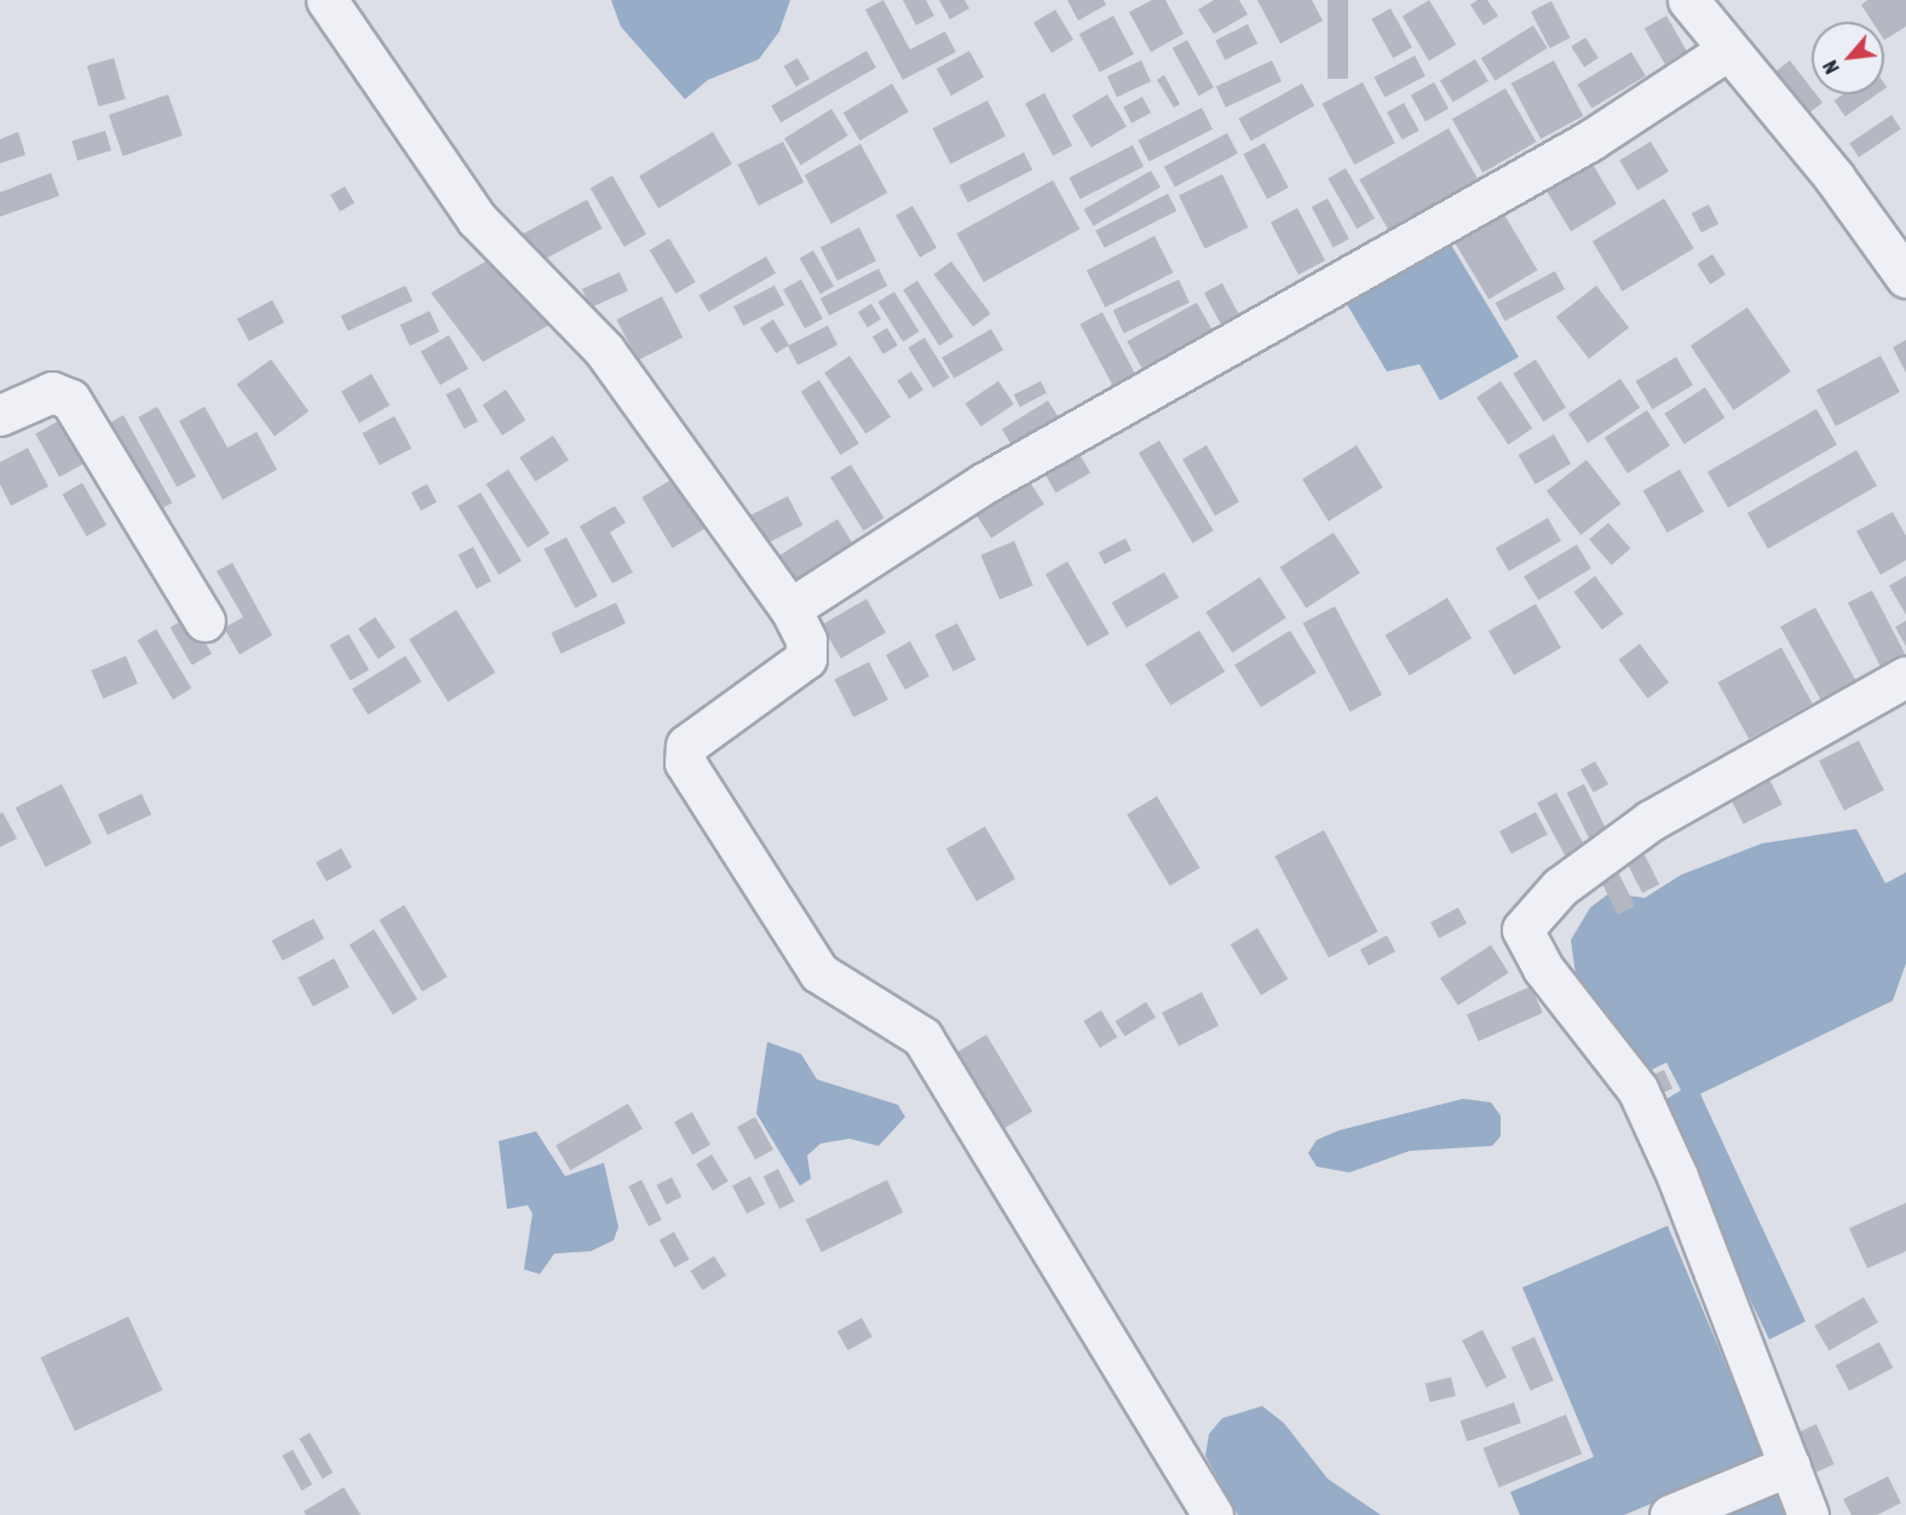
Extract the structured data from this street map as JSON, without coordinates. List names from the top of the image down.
{
  "north": "bottom left"
}
